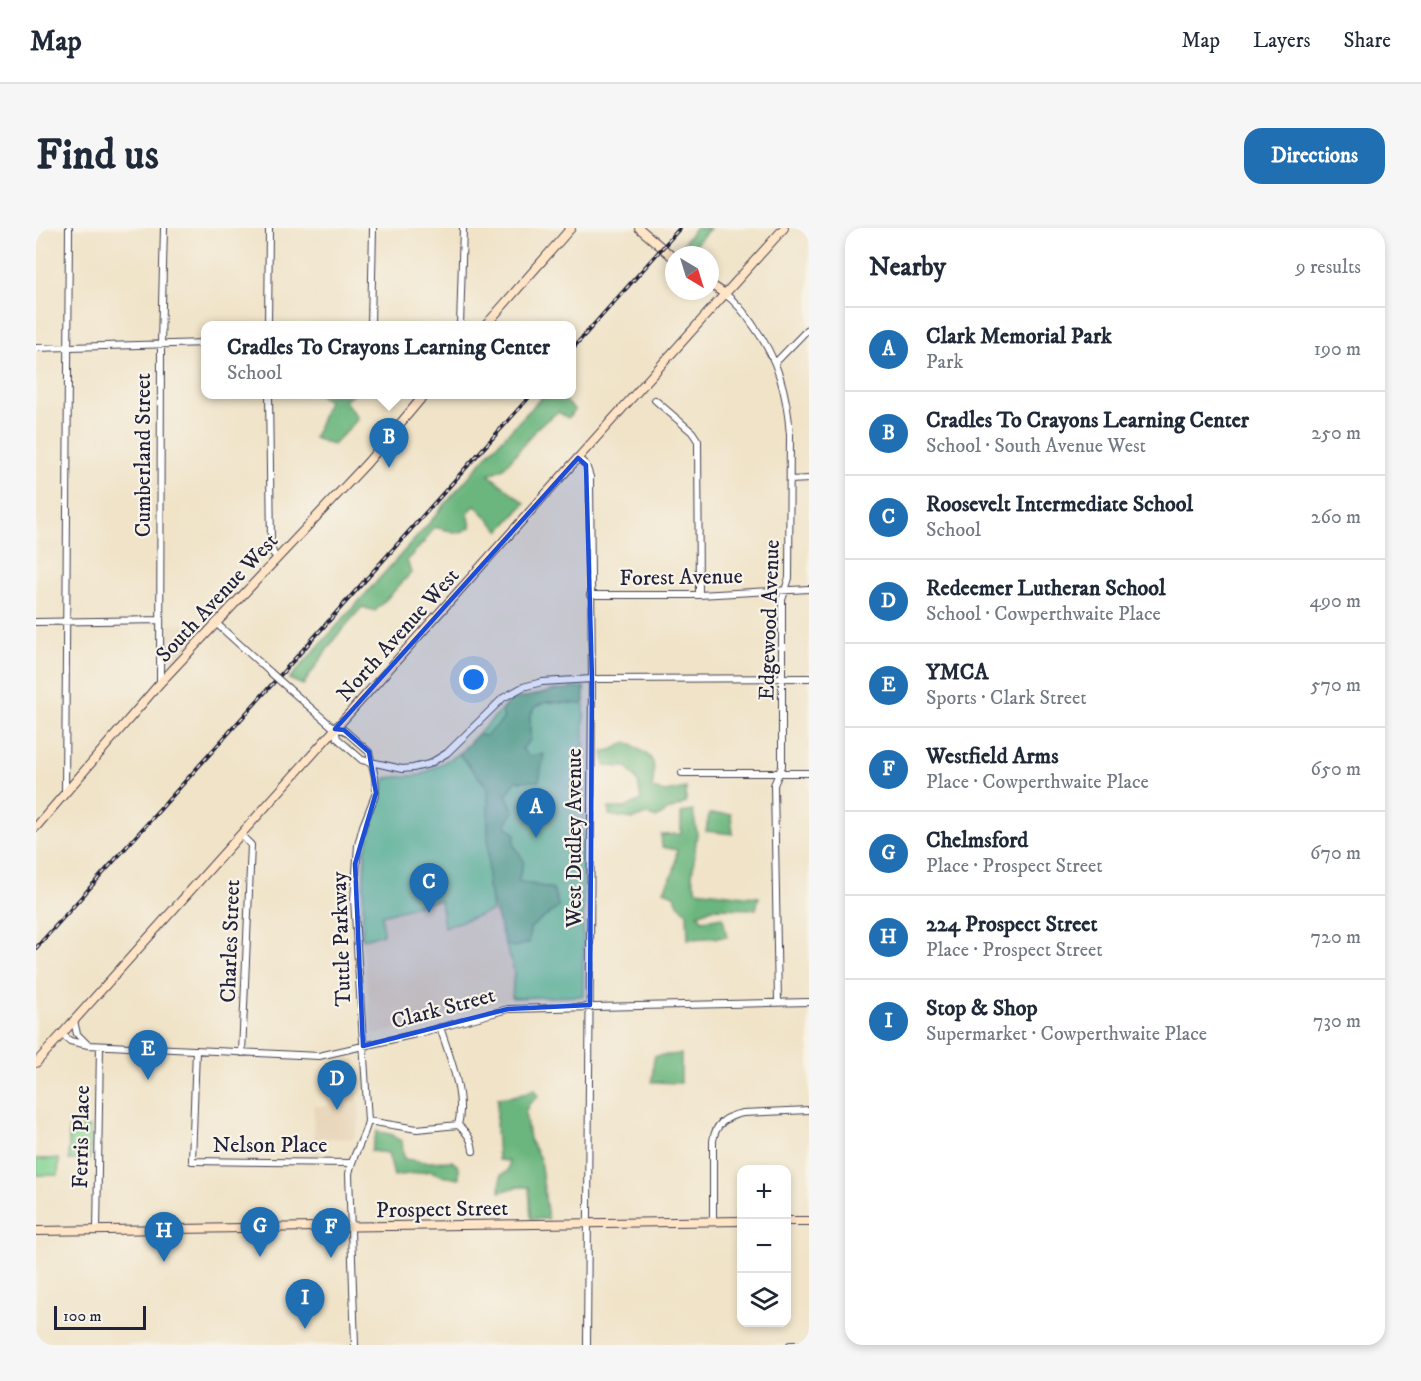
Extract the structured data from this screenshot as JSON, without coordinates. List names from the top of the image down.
{
  "streets": {
    "main road": ["South Avenue West", "North Avenue West", "Prospect Street"],
    "street": [
      "Cumberland Street",
      "Forest Avenue",
      "Edgewood Avenue",
      "West Dudley Avenue",
      "Tuttle Parkway",
      "Charles Street",
      "Clark Street",
      "Ferris Place",
      "Nelson Place"
    ]
  },
  "crossings": [
    ["Cumberland Street", "South Avenue West"],
    ["Forest Avenue", "Edgewood Avenue"],
    ["Forest Avenue", "West Dudley Avenue"],
    ["South Avenue West", "Tuttle Parkway"],
    ["Edgewood Avenue", "North Avenue West"],
    ["Edgewood Avenue", "Tuttle Parkway"],
    ["Edgewood Avenue", "Clark Street"],
    ["North Avenue West", "West Dudley Avenue"],
    ["North Avenue West", "Tuttle Parkway"],
    ["North Avenue West", "Charles Street"],
    ["North Avenue West", "Clark Street"],
    ["West Dudley Avenue", "Tuttle Parkway"],
    ["West Dudley Avenue", "Clark Street"],
    ["West Dudley Avenue", "Prospect Street"],
    ["Tuttle Parkway", "Clark Street"],
    ["Charles Street", "Clark Street"],
    ["Clark Street", "Ferris Place"],
    ["Clark Street", "Nelson Place"],
    ["Ferris Place", "Prospect Street"]
  ],
  "scale_bar": "100 m",
  "north": "bottom right",
  "page": {
    "header": "Map",
    "nav": ["Map", "Layers", "Share"],
    "buttons": "Directions",
    "title": "Find us",
    "heading": ["Nearby", "9 results"],
    "list": [
      {
        "mark": "A",
        "name": "Clark Memorial Park",
        "note": "Park",
        "value": "190 m"
      },
      {
        "mark": "B",
        "name": "Cradles To Crayons Learning Center",
        "note": "School · South Avenue West",
        "value": "250 m"
      },
      {
        "mark": "C",
        "name": "Roosevelt Intermediate School",
        "note": "School",
        "value": "260 m"
      },
      {
        "mark": "D",
        "name": "Redeemer Lutheran School",
        "note": "School · Cowperthwaite Place",
        "value": "490 m"
      },
      {
        "mark": "E",
        "name": "YMCA",
        "note": "Sports · Clark Street",
        "value": "570 m"
      },
      {
        "mark": "F",
        "name": "Westfield Arms",
        "note": "Place · Cowperthwaite Place",
        "value": "650 m"
      },
      {
        "mark": "G",
        "name": "Chelmsford",
        "note": "Place · Prospect Street",
        "value": "670 m"
      },
      {
        "mark": "H",
        "name": "224 Prospect Street",
        "note": "Place · Prospect Street",
        "value": "720 m"
      },
      {
        "mark": "I",
        "name": "Stop & Shop",
        "note": "Supermarket · Cowperthwaite Place",
        "value": "730 m"
      }
    ],
    "popup": ["Cradles To Crayons Learning Center", "School"],
    "pins": [
      "B",
      "A",
      "C",
      "E",
      "D",
      "G",
      "F",
      "H",
      "I"
    ],
    "map_buttons": ["+", "−"],
    "scale": "100 m"
  }
}
